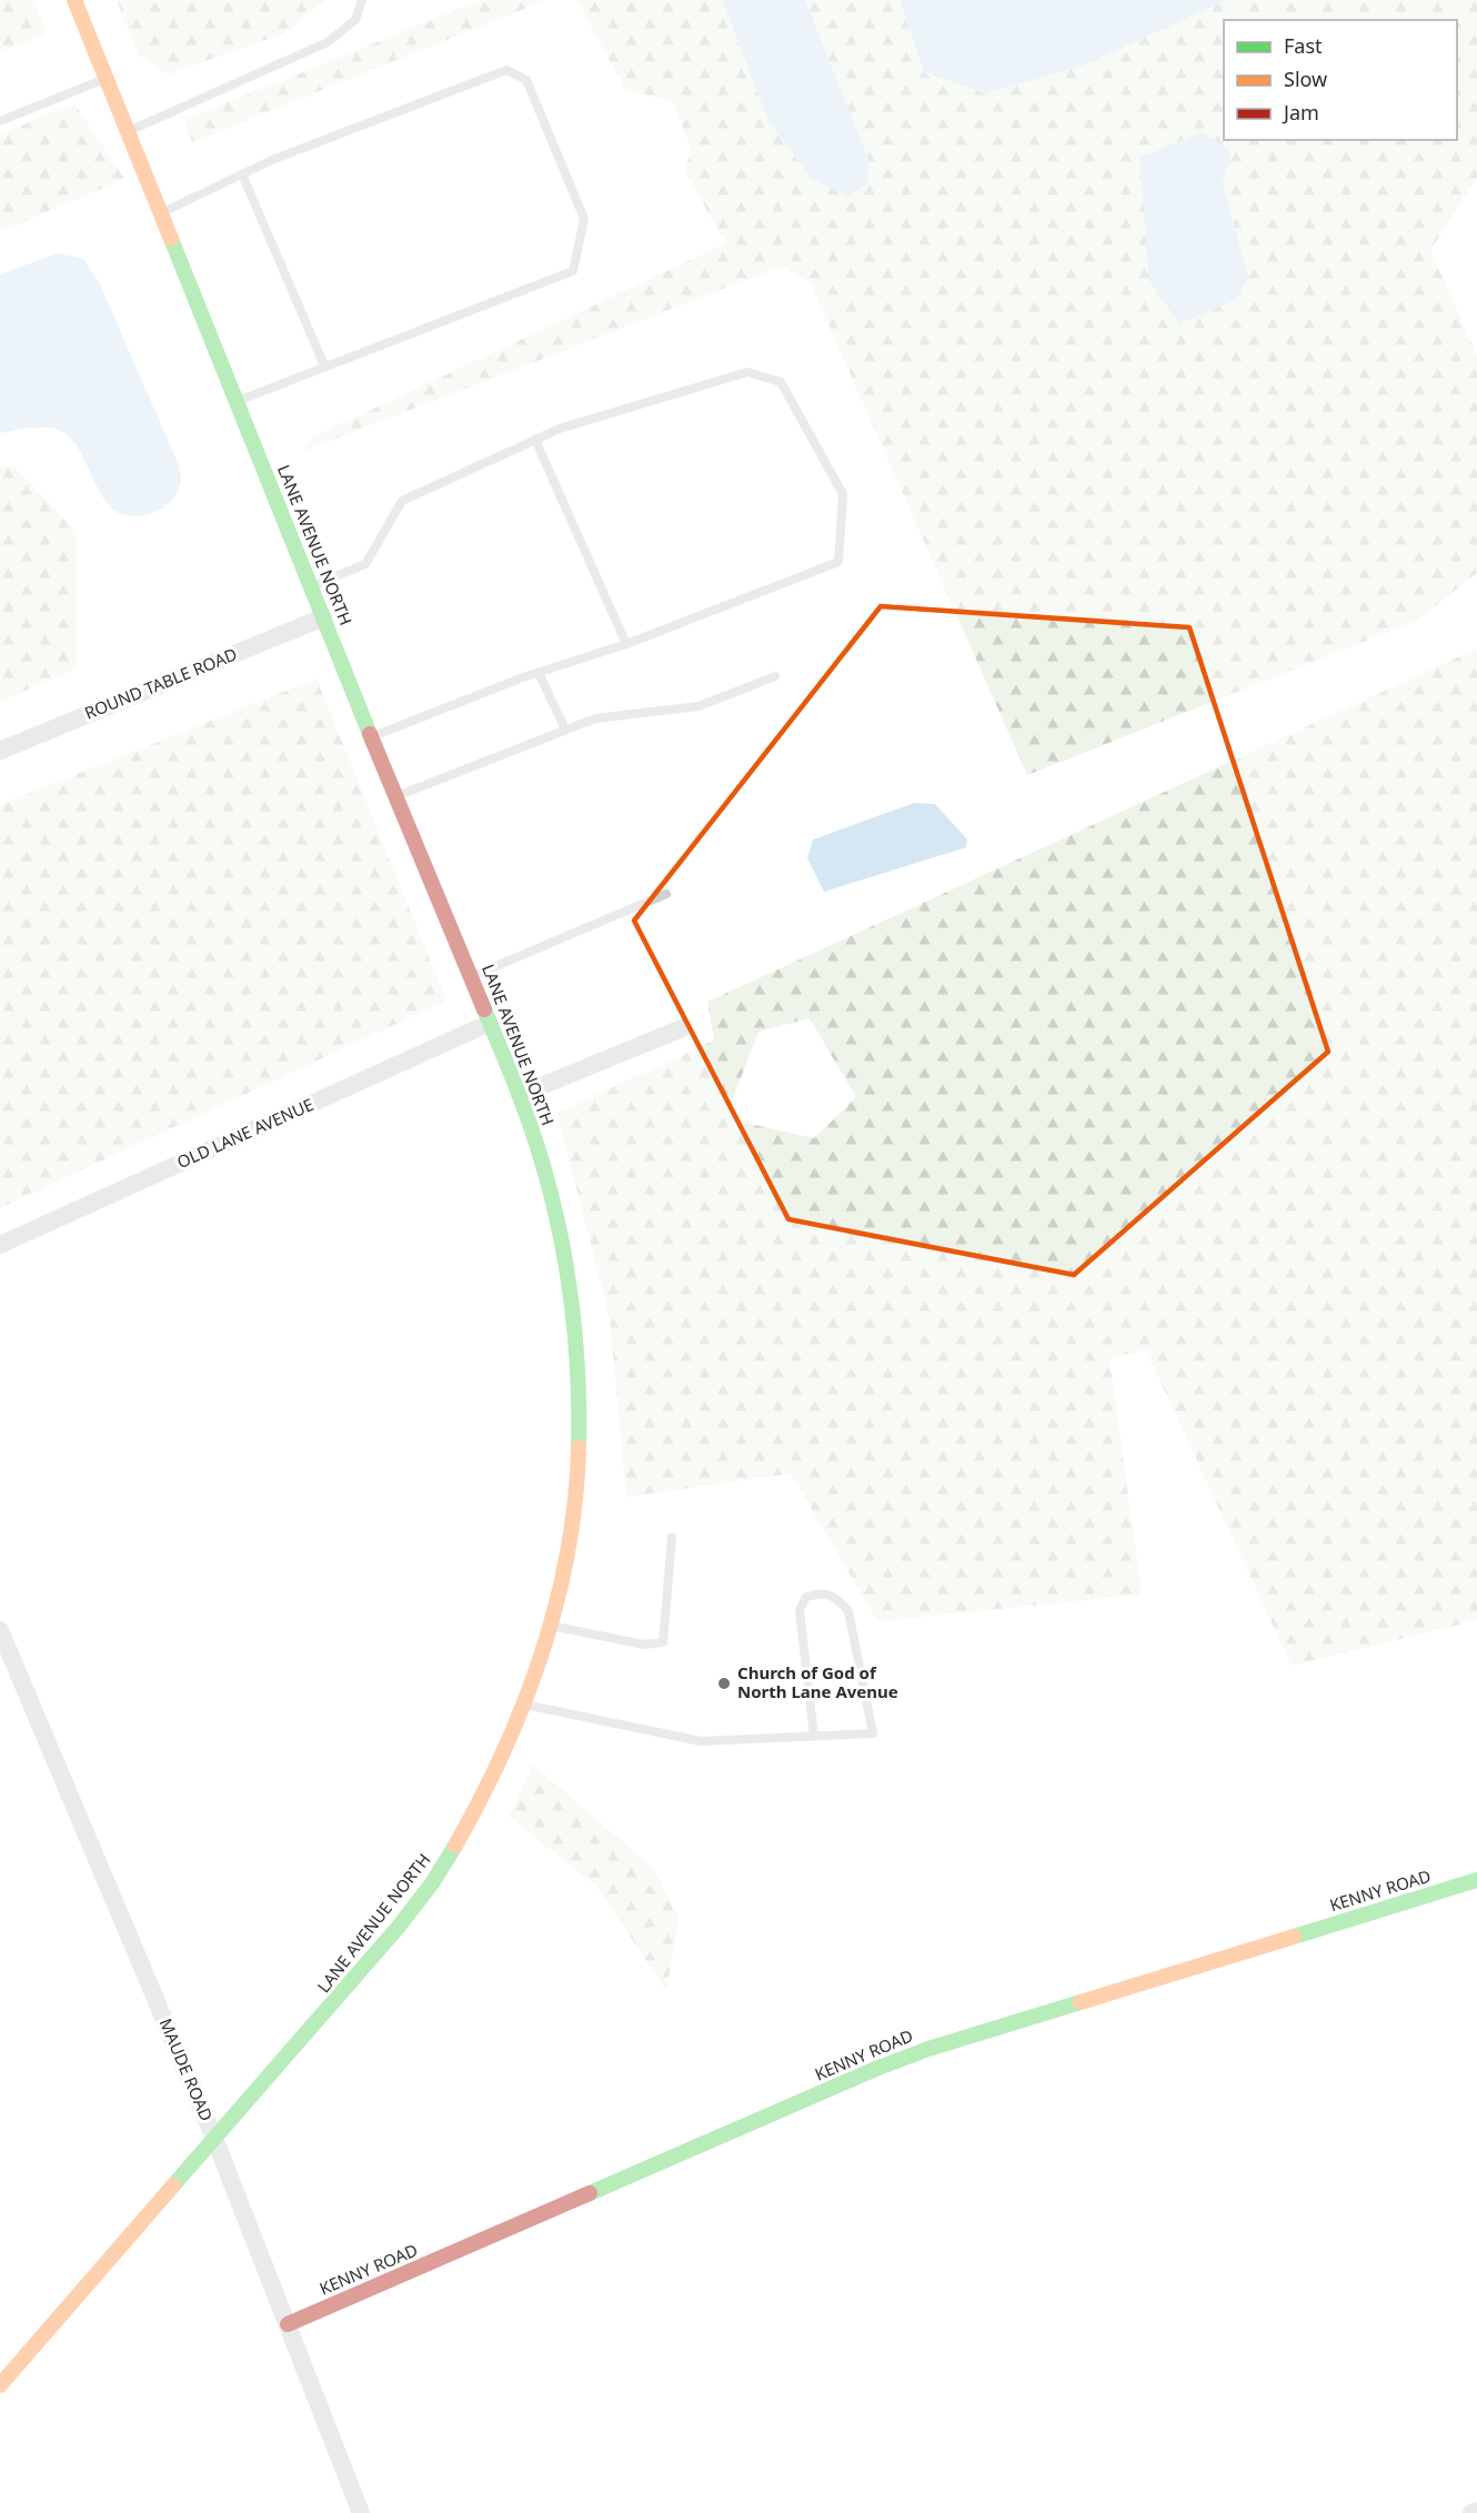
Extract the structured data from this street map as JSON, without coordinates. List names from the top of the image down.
{
  "streets": {
    "main road": ["LANE AVENUE NORTH", "KENNY ROAD"],
    "street": ["ROUND TABLE ROAD", "OLD LANE AVENUE", "MAUDE ROAD"]
  },
  "crossings": [
    ["LANE AVENUE NORTH", "ROUND TABLE ROAD"],
    ["LANE AVENUE NORTH", "OLD LANE AVENUE"],
    ["LANE AVENUE NORTH", "MAUDE ROAD"],
    ["KENNY ROAD", "MAUDE ROAD"]
  ],
  "places": ["Church of God of North Lane Avenue"],
  "legend": ["Fast", "Slow", "Jam"]
}
